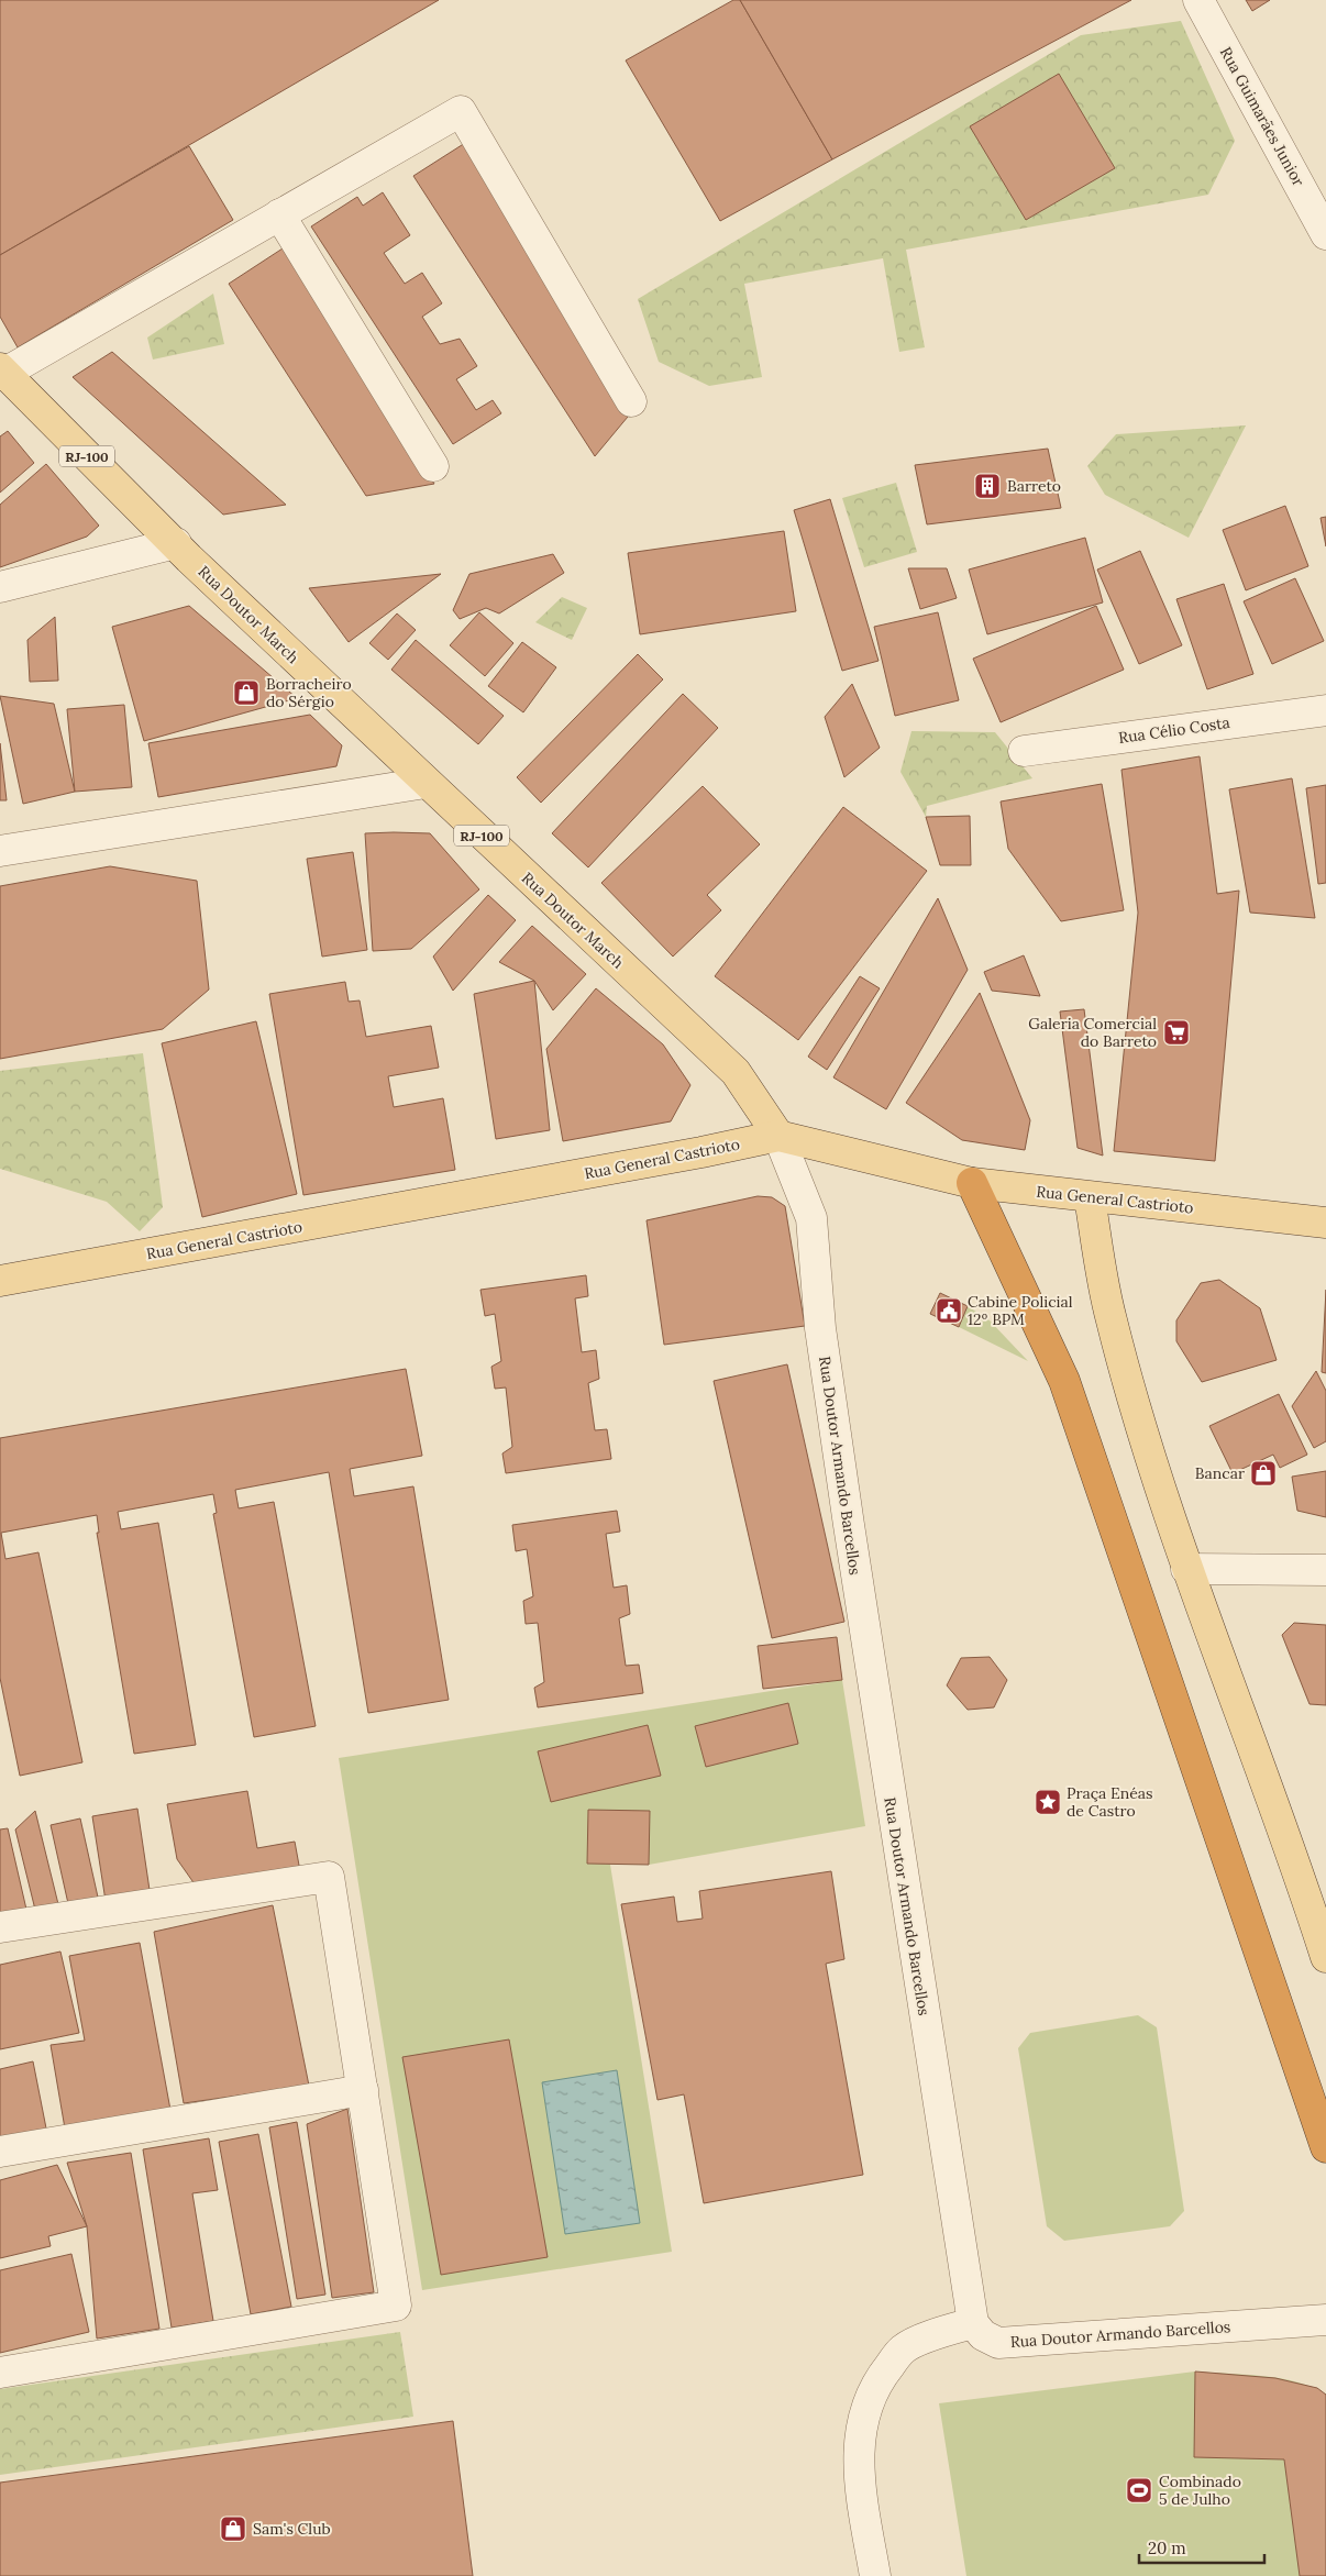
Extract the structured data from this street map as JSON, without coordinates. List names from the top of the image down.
{
  "streets": {
    "main road": ["RJ-100", "Rua Doutor March", "Rua General Castrioto"],
    "street": ["Rua Guimarães Junior", "Rua Célio Costa", "Rua Doutor Armando Barcellos"]
  },
  "crossings": [
    ["Rua Doutor March", "Rua General Castrioto"],
    ["Rua Doutor March", "Rua Doutor Armando Barcellos"],
    ["Rua General Castrioto", "Rua Doutor Armando Barcellos"]
  ],
  "places": {
    "building": ["Barreto"],
    "shop": ["Borracheiro do Sérgio", "Bancar", "Sam's Club"],
    "supermarket": ["Galeria Comercial do Barreto"],
    "public building": ["Cabine Policial 12º BPM"],
    "place": ["Praça Enéas de Castro"],
    "sports": ["Combinado 5 de Julho"]
  },
  "scale_bar": "20 m"
}
